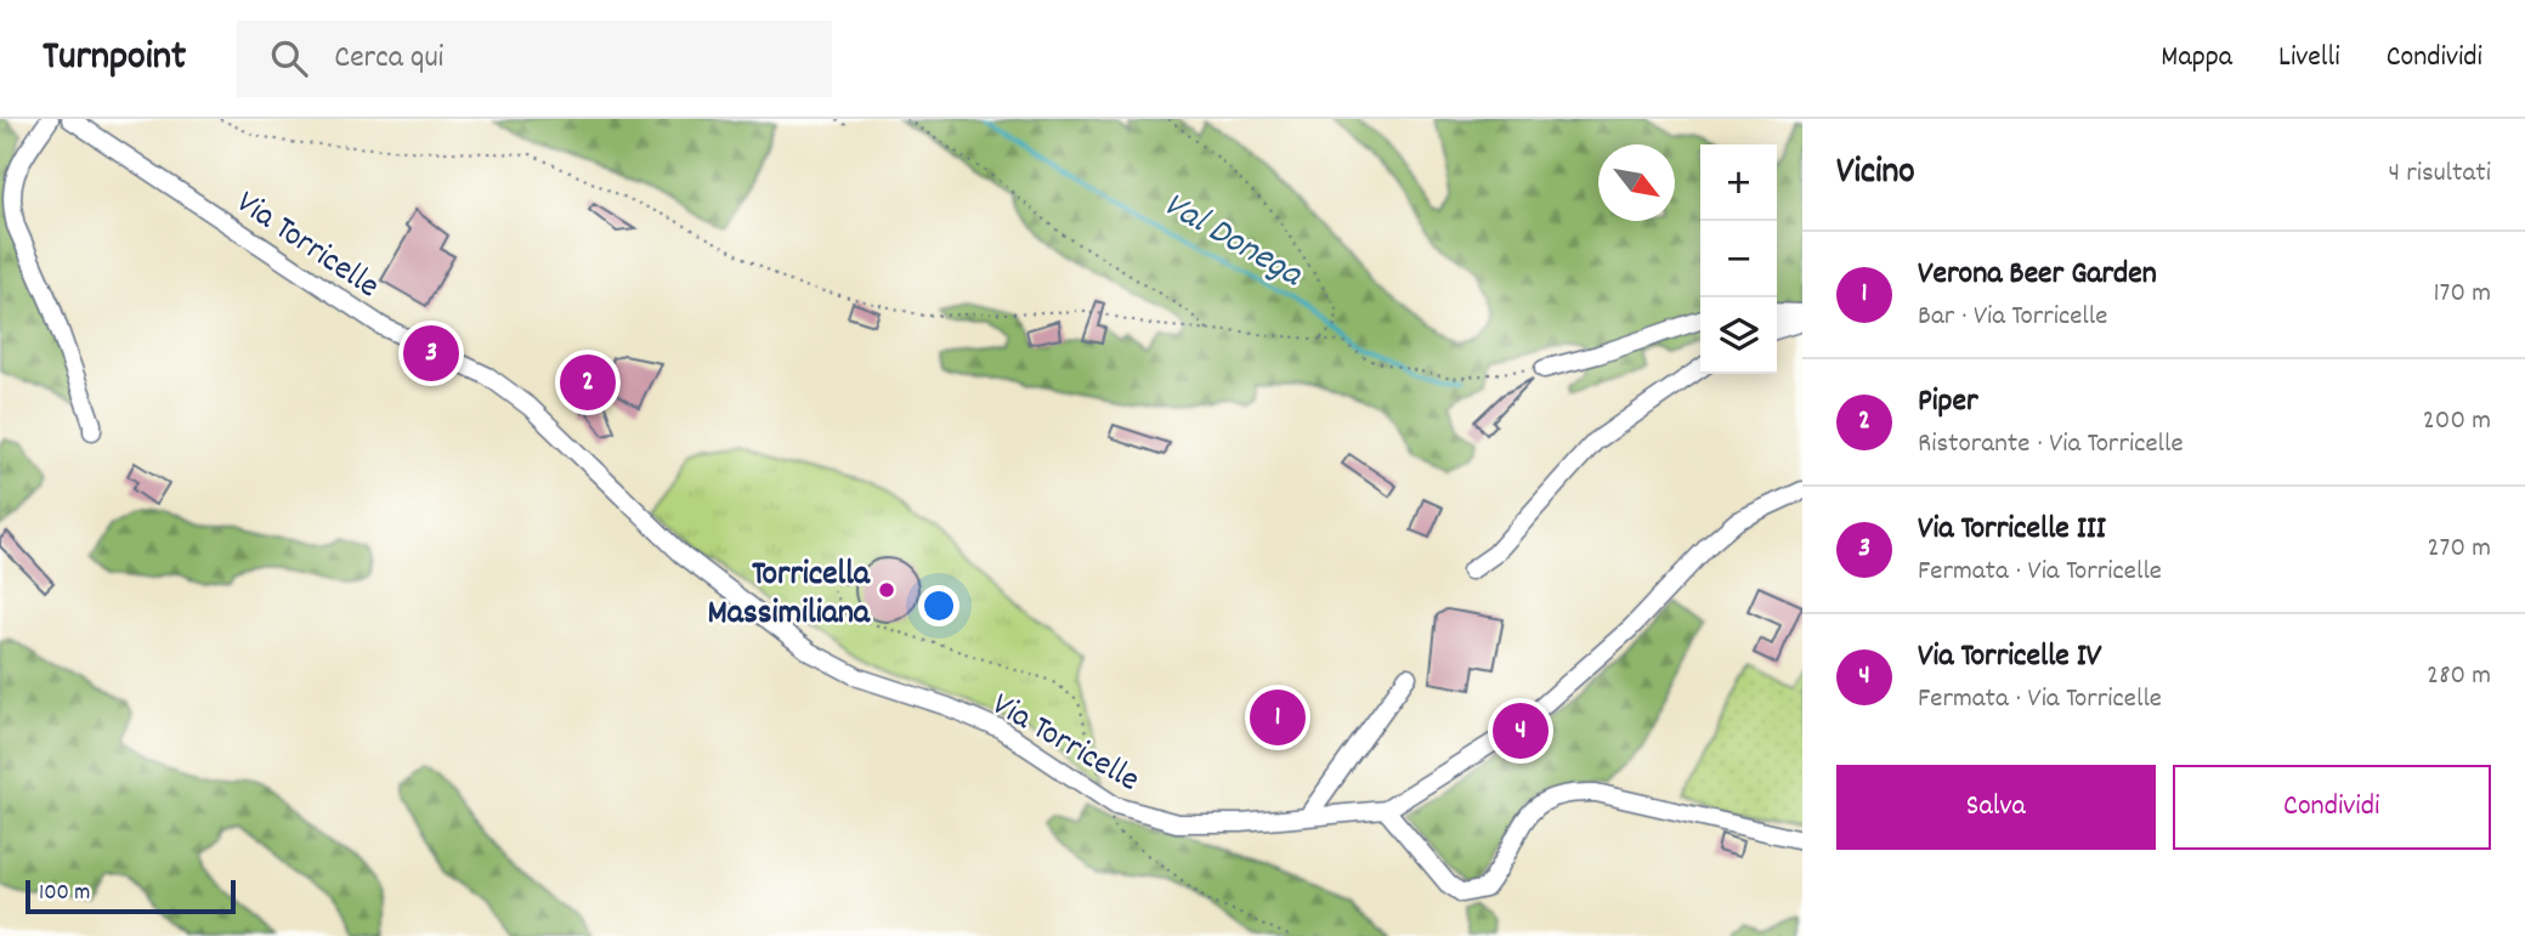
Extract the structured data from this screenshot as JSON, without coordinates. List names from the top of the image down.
{
  "streets": {
    "street": ["Via Torricelle"]
  },
  "water": ["Val Donega"],
  "places": ["Torricella Massimiliana"],
  "scale_bar": "100 m",
  "north": "bottom right",
  "page": {
    "header": "Turnpoint",
    "search": "Cerca qui",
    "nav": ["Mappa", "Livelli", "Condividi"],
    "heading": ["Vicino", "4 risultati"],
    "map_buttons": ["+", "−"],
    "list": [
      {
        "mark": "1",
        "name": "Verona Beer Garden",
        "note": "Bar · Via Torricelle",
        "value": "170 m"
      },
      {
        "mark": "2",
        "name": "Piper",
        "note": "Ristorante · Via Torricelle",
        "value": "200 m"
      },
      {
        "mark": "3",
        "name": "Via Torricelle III",
        "note": "Fermata · Via Torricelle",
        "value": "270 m"
      },
      {
        "mark": "4",
        "name": "Via Torricelle IV",
        "note": "Fermata · Via Torricelle",
        "value": "280 m"
      }
    ],
    "pins": [
      "3",
      "2",
      "1",
      "4"
    ],
    "buttons": ["Salva", "Condividi"],
    "scale": "100 m"
  }
}
